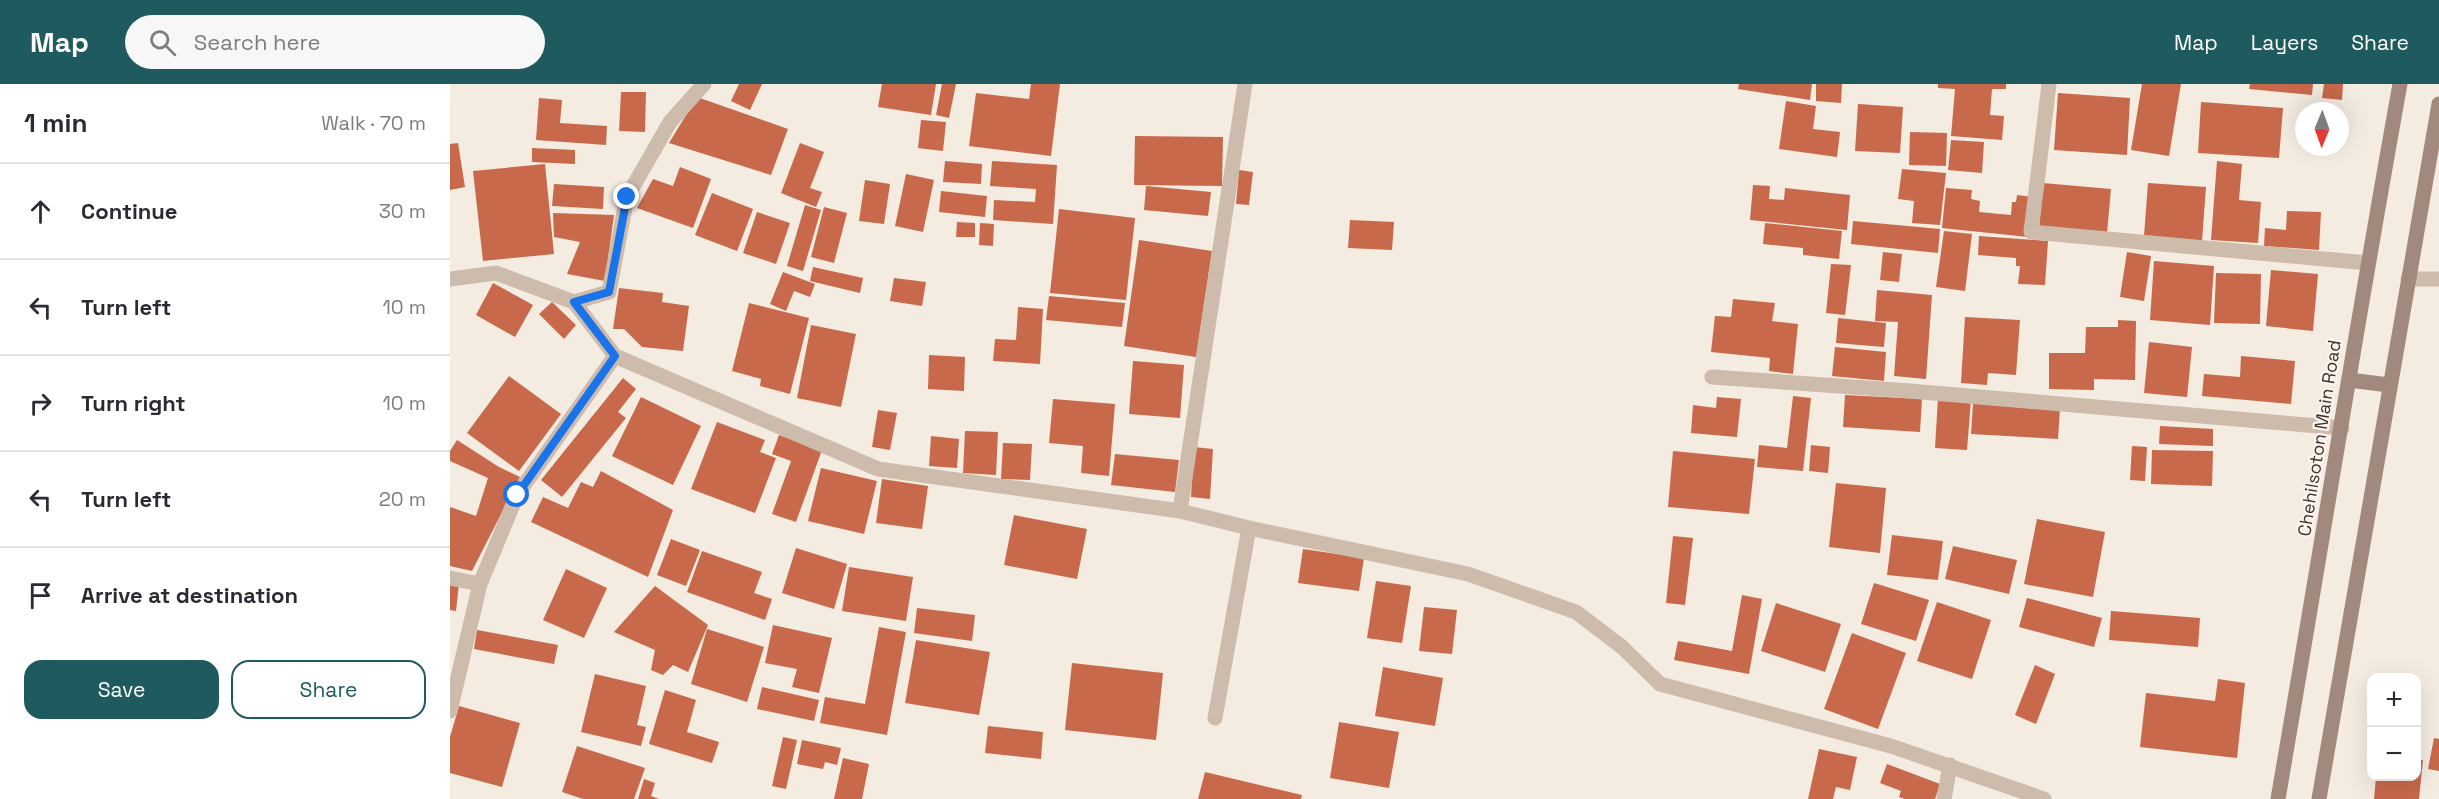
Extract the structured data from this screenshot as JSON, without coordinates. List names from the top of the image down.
{
  "streets": {
    "main road": ["Chehilsoton Main Road"]
  },
  "north": "bottom",
  "page": {
    "header": "Map",
    "search": "Search here",
    "nav": ["Map", "Layers", "Share"],
    "heading": ["1 min", "Walk · 70 m"],
    "list": [
      ["Continue", "30 m"],
      ["Turn left", "10 m"],
      ["Turn right", "10 m"],
      ["Turn left", "20 m"],
      "Arrive at destination"
    ],
    "buttons": ["Save", "Share"],
    "map_buttons": ["+", "−"]
  }
}
